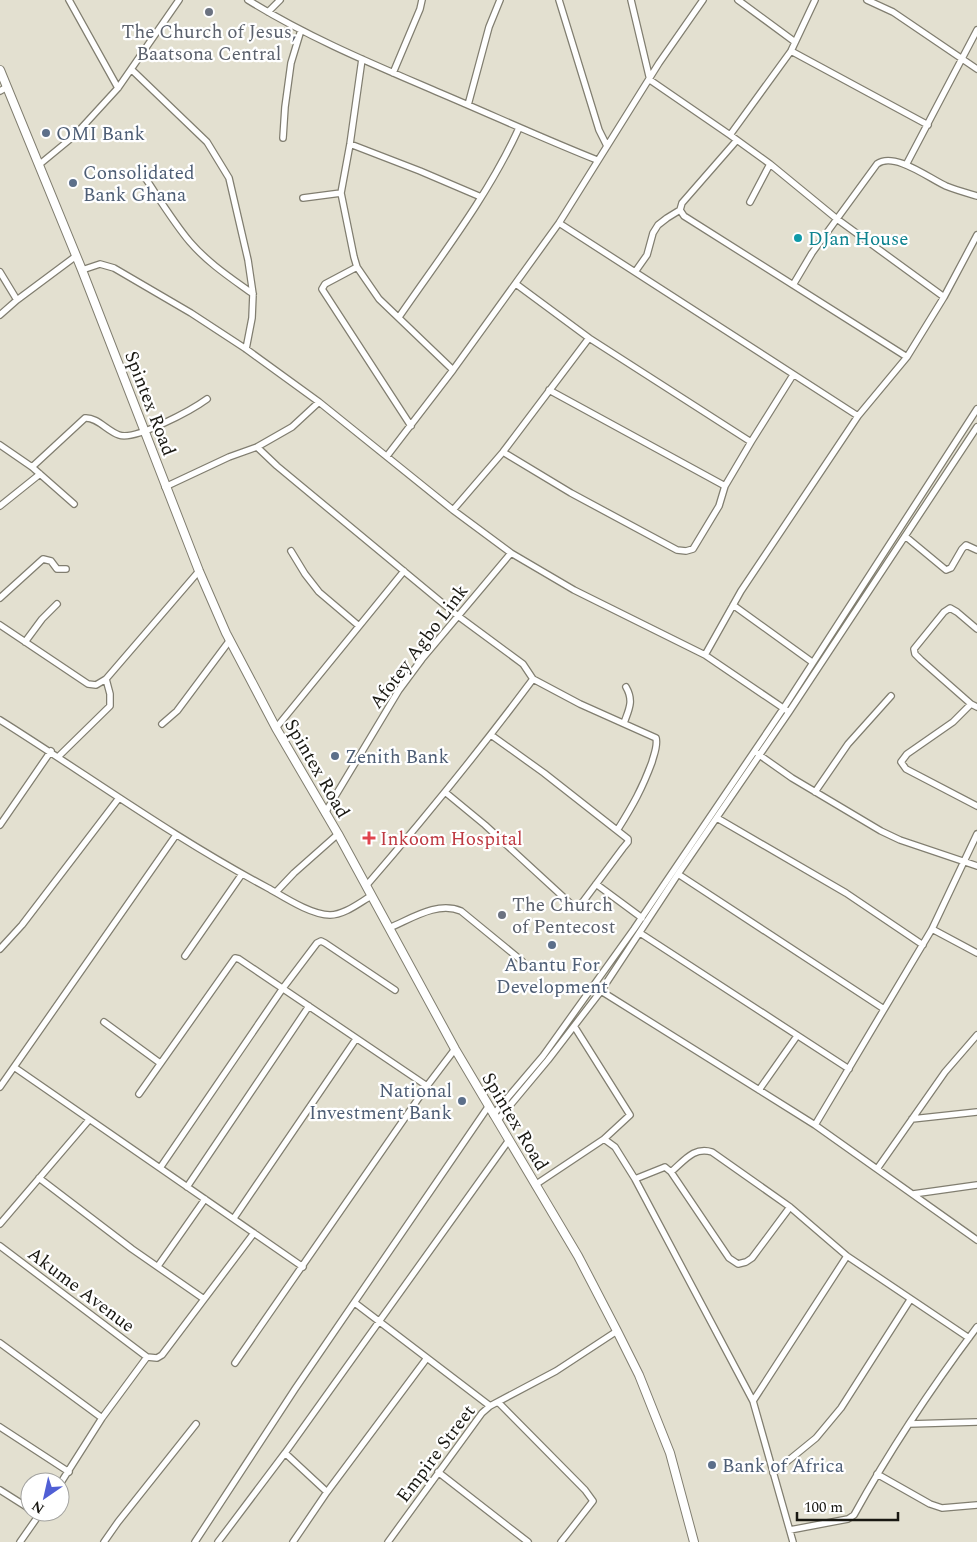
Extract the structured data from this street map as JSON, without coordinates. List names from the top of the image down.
{
  "streets": {
    "main road": ["Spintex Road"],
    "street": ["Afotey Agbo Link", "Akume Avenue", "Empire Street"]
  },
  "crossings": [
    ["Spintex Road", "Afotey Agbo Link"],
    ["Spintex Road", "Empire Street"]
  ],
  "places": {
    "other": [
      "The Church of Jesus, Baatsona Central",
      "OMI Bank",
      "Consolidated Bank Ghana",
      "DJan House",
      "Zenith Bank",
      "The Church of Pentecost",
      "Abantu For Development",
      "National Investment Bank",
      "Bank of Africa"
    ],
    "health": ["Inkoom Hospital"]
  },
  "scale_bar": "100 m",
  "north": "bottom left"
}
